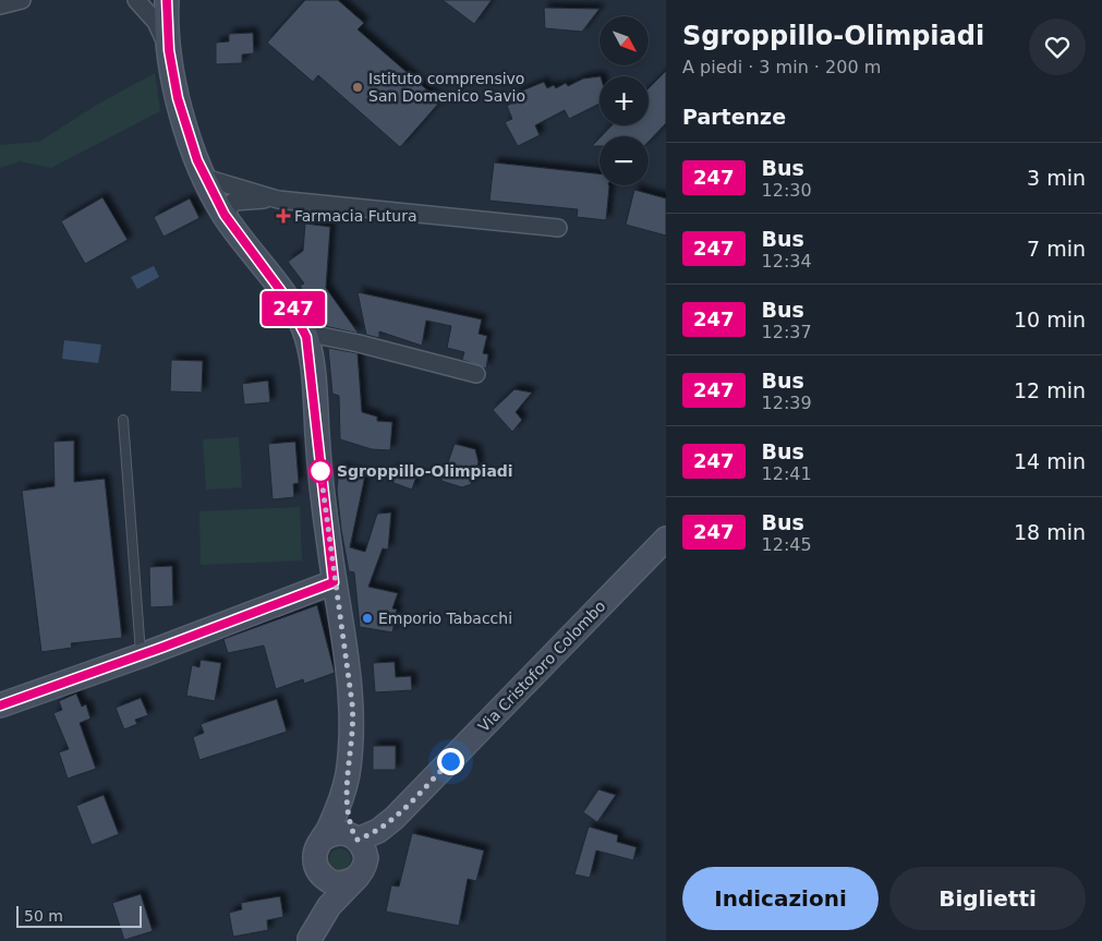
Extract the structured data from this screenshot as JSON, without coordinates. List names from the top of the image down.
{
  "streets": {
    "main road": ["Via Cristoforo Colombo"]
  },
  "places": {
    "other": ["Istituto comprensivo San Domenico Savio", "Sgroppillo-Olimpiadi", "Emporio Tabacchi"],
    "health": ["Farmacia Futura"]
  },
  "lines": ["bus line 247"],
  "scale_bar": "50 m",
  "north": "bottom right",
  "page": {
    "on_map": "247",
    "heading": [
      ["Sgroppillo-Olimpiadi", "A piedi · 3 min · 200 m"],
      "Partenze"
    ],
    "map_buttons": ["+", "−"],
    "list": [
      {
        "mark": "247",
        "name": "Bus",
        "note": "12:30",
        "value": "3 min"
      },
      {
        "mark": "247",
        "name": "Bus",
        "note": "12:34",
        "value": "7 min"
      },
      {
        "mark": "247",
        "name": "Bus",
        "note": "12:37",
        "value": "10 min"
      },
      {
        "mark": "247",
        "name": "Bus",
        "note": "12:39",
        "value": "12 min"
      },
      {
        "mark": "247",
        "name": "Bus",
        "note": "12:41",
        "value": "14 min"
      },
      {
        "mark": "247",
        "name": "Bus",
        "note": "12:45",
        "value": "18 min"
      }
    ],
    "buttons": ["Indicazioni", "Biglietti"],
    "scale": "50 m"
  }
}
